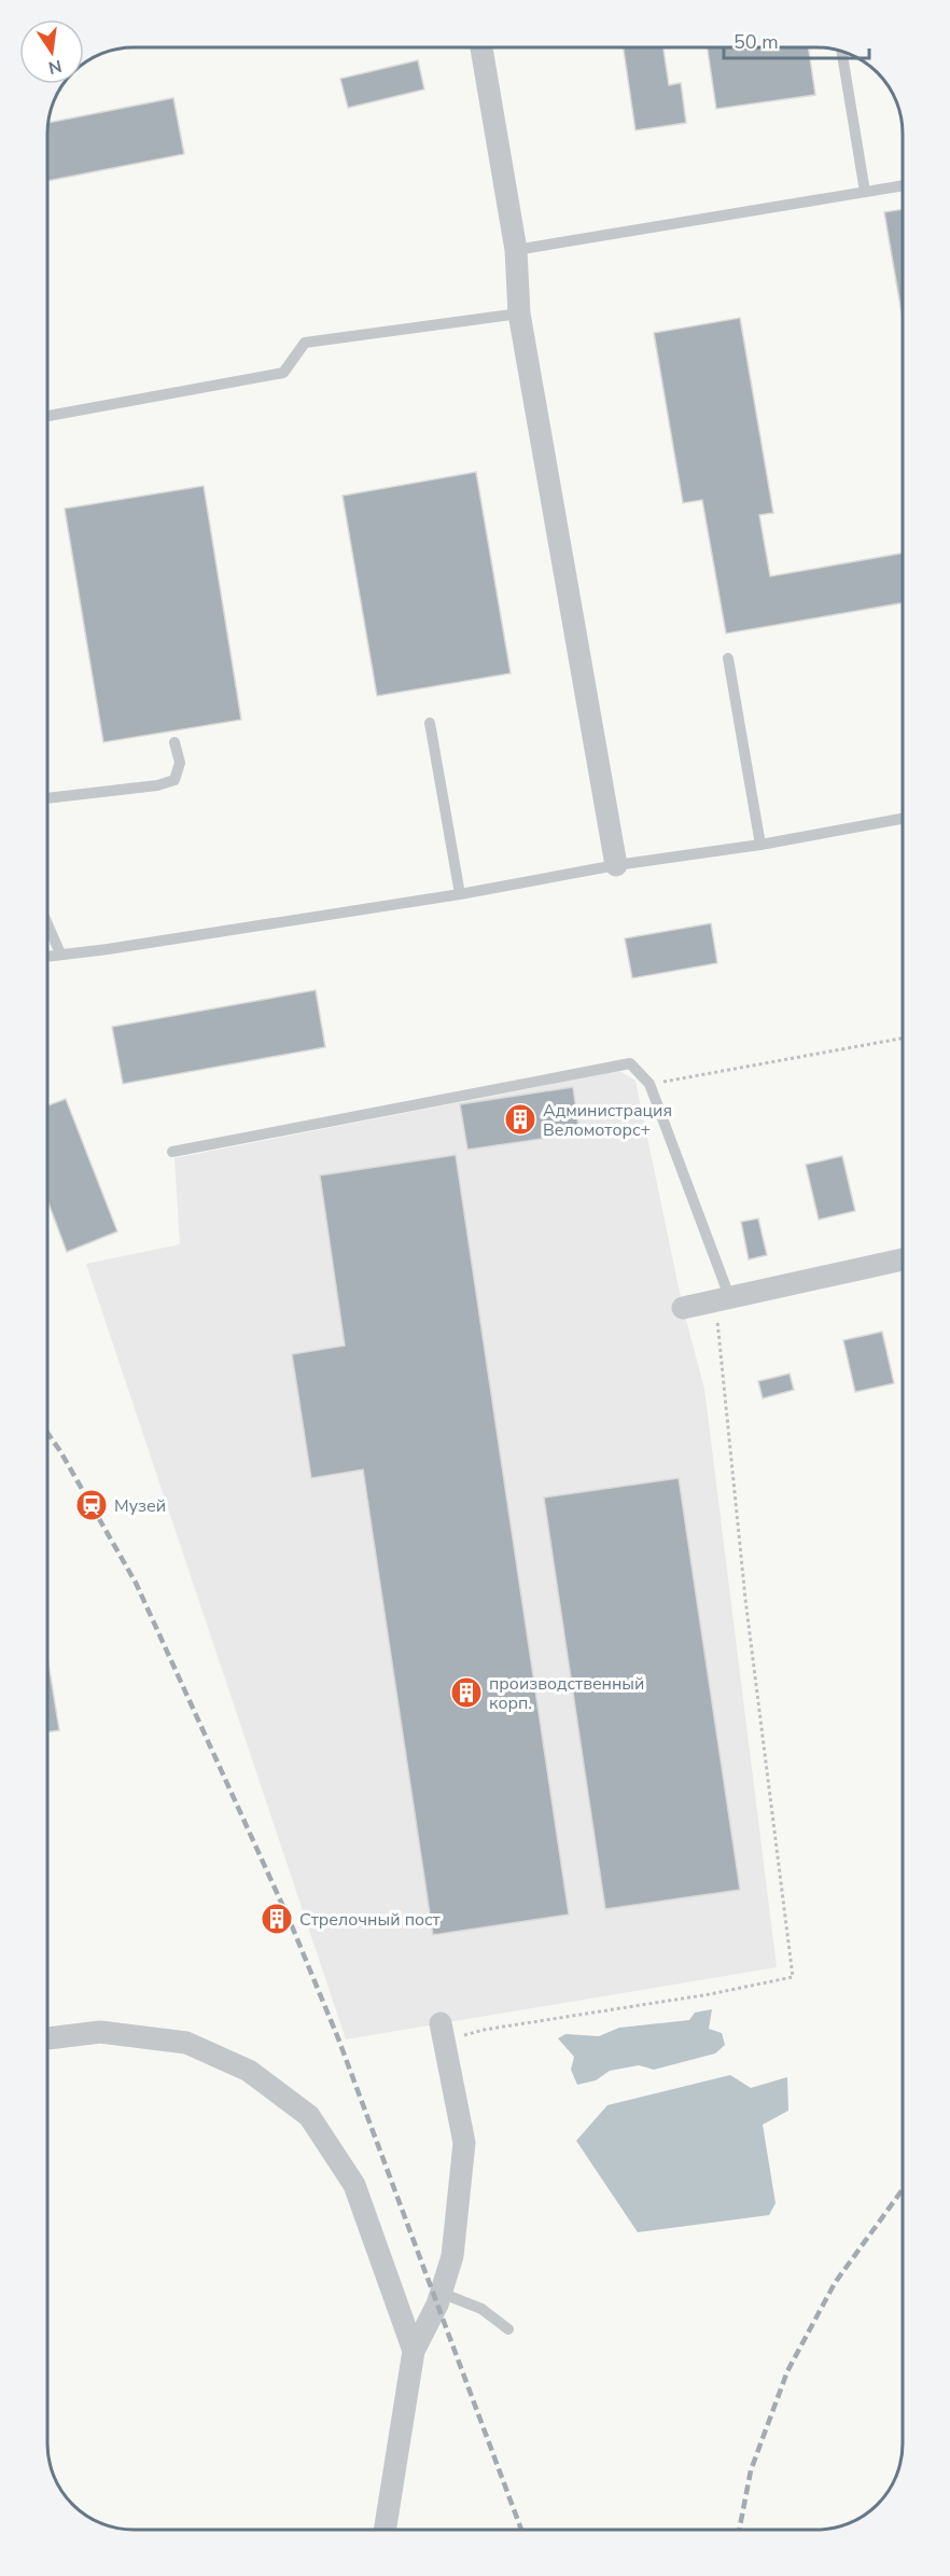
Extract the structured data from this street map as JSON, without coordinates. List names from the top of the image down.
{
  "places": {
    "building": ["Администрация Веломоторс+", "производственный корп.", "Стрелочный пост"],
    "station": ["Музей"]
  },
  "scale_bar": "50 m",
  "north": "bottom"
}
